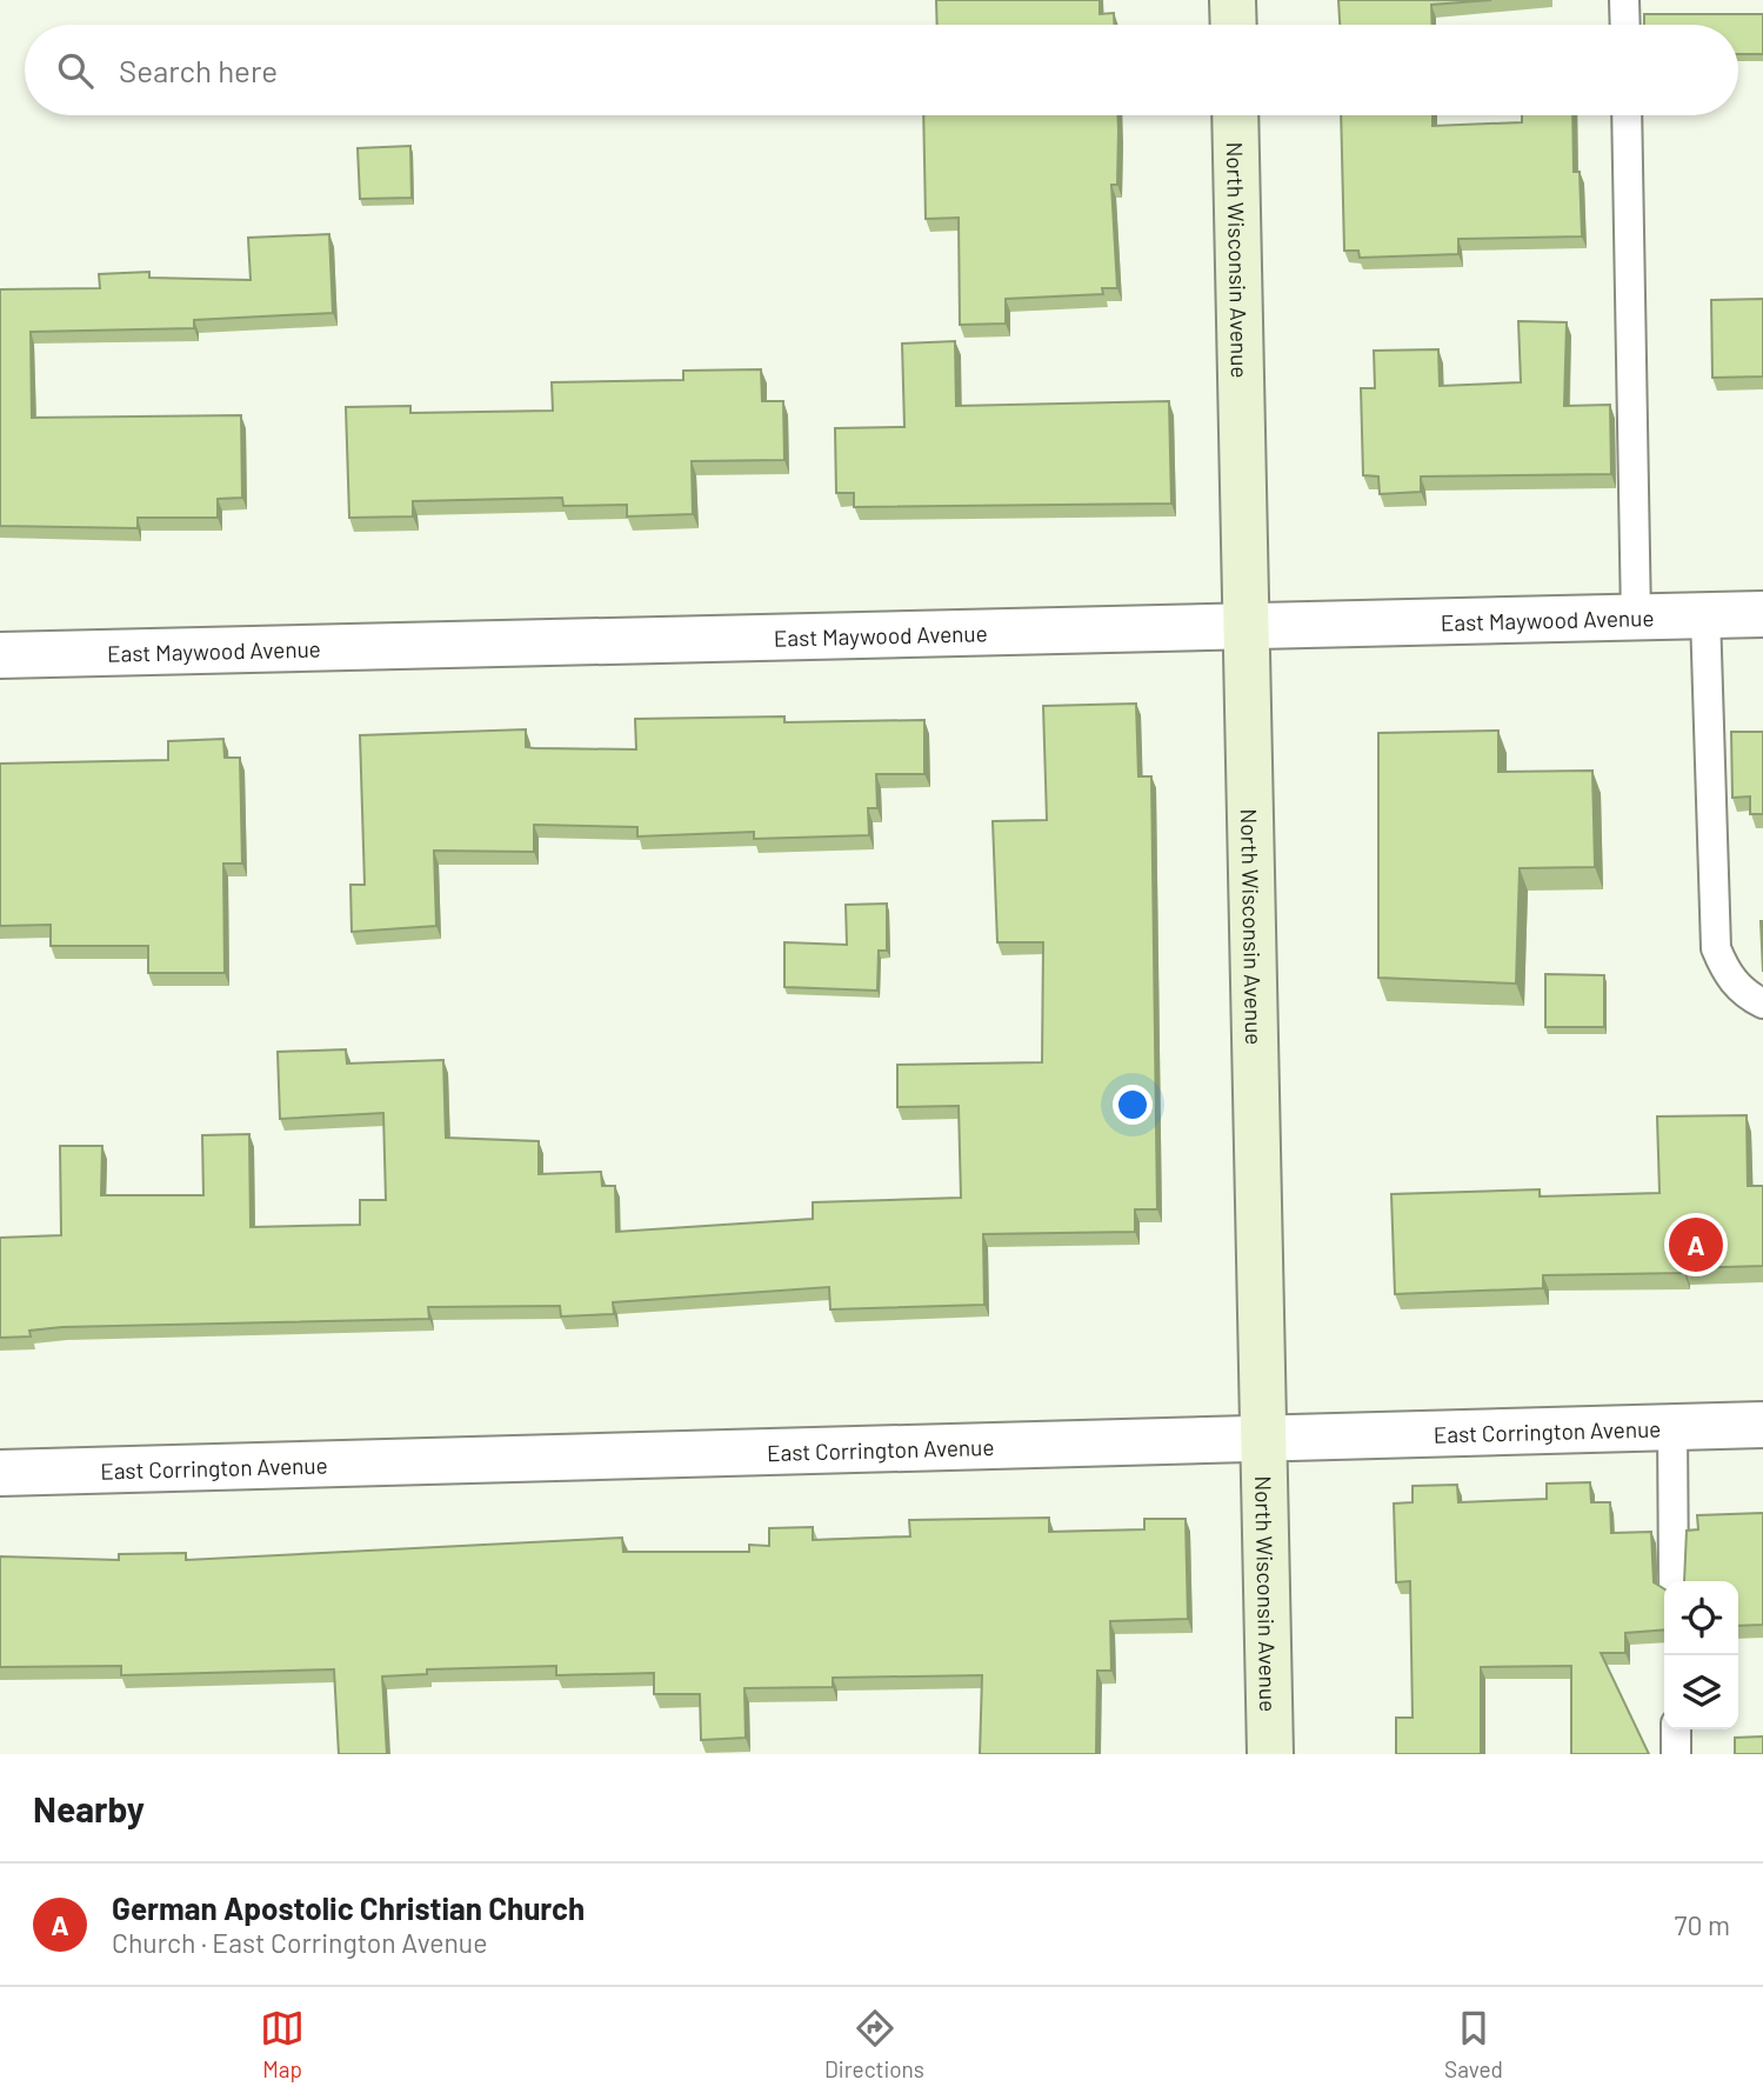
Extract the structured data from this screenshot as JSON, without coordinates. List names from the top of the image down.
{
  "streets": {
    "street": ["North Wisconsin Avenue", "East Maywood Avenue", "East Corrington Avenue"]
  },
  "crossings": [
    ["North Wisconsin Avenue", "East Maywood Avenue"],
    ["North Wisconsin Avenue", "East Corrington Avenue"]
  ],
  "page": {
    "search": "Search here",
    "pins": "A",
    "heading": "Nearby",
    "list": [
      {
        "mark": "A",
        "name": "German Apostolic Christian Church",
        "note": "Church · East Corrington Avenue",
        "value": "70 m"
      }
    ],
    "nav": ["Map", "Directions", "Saved"]
  }
}
